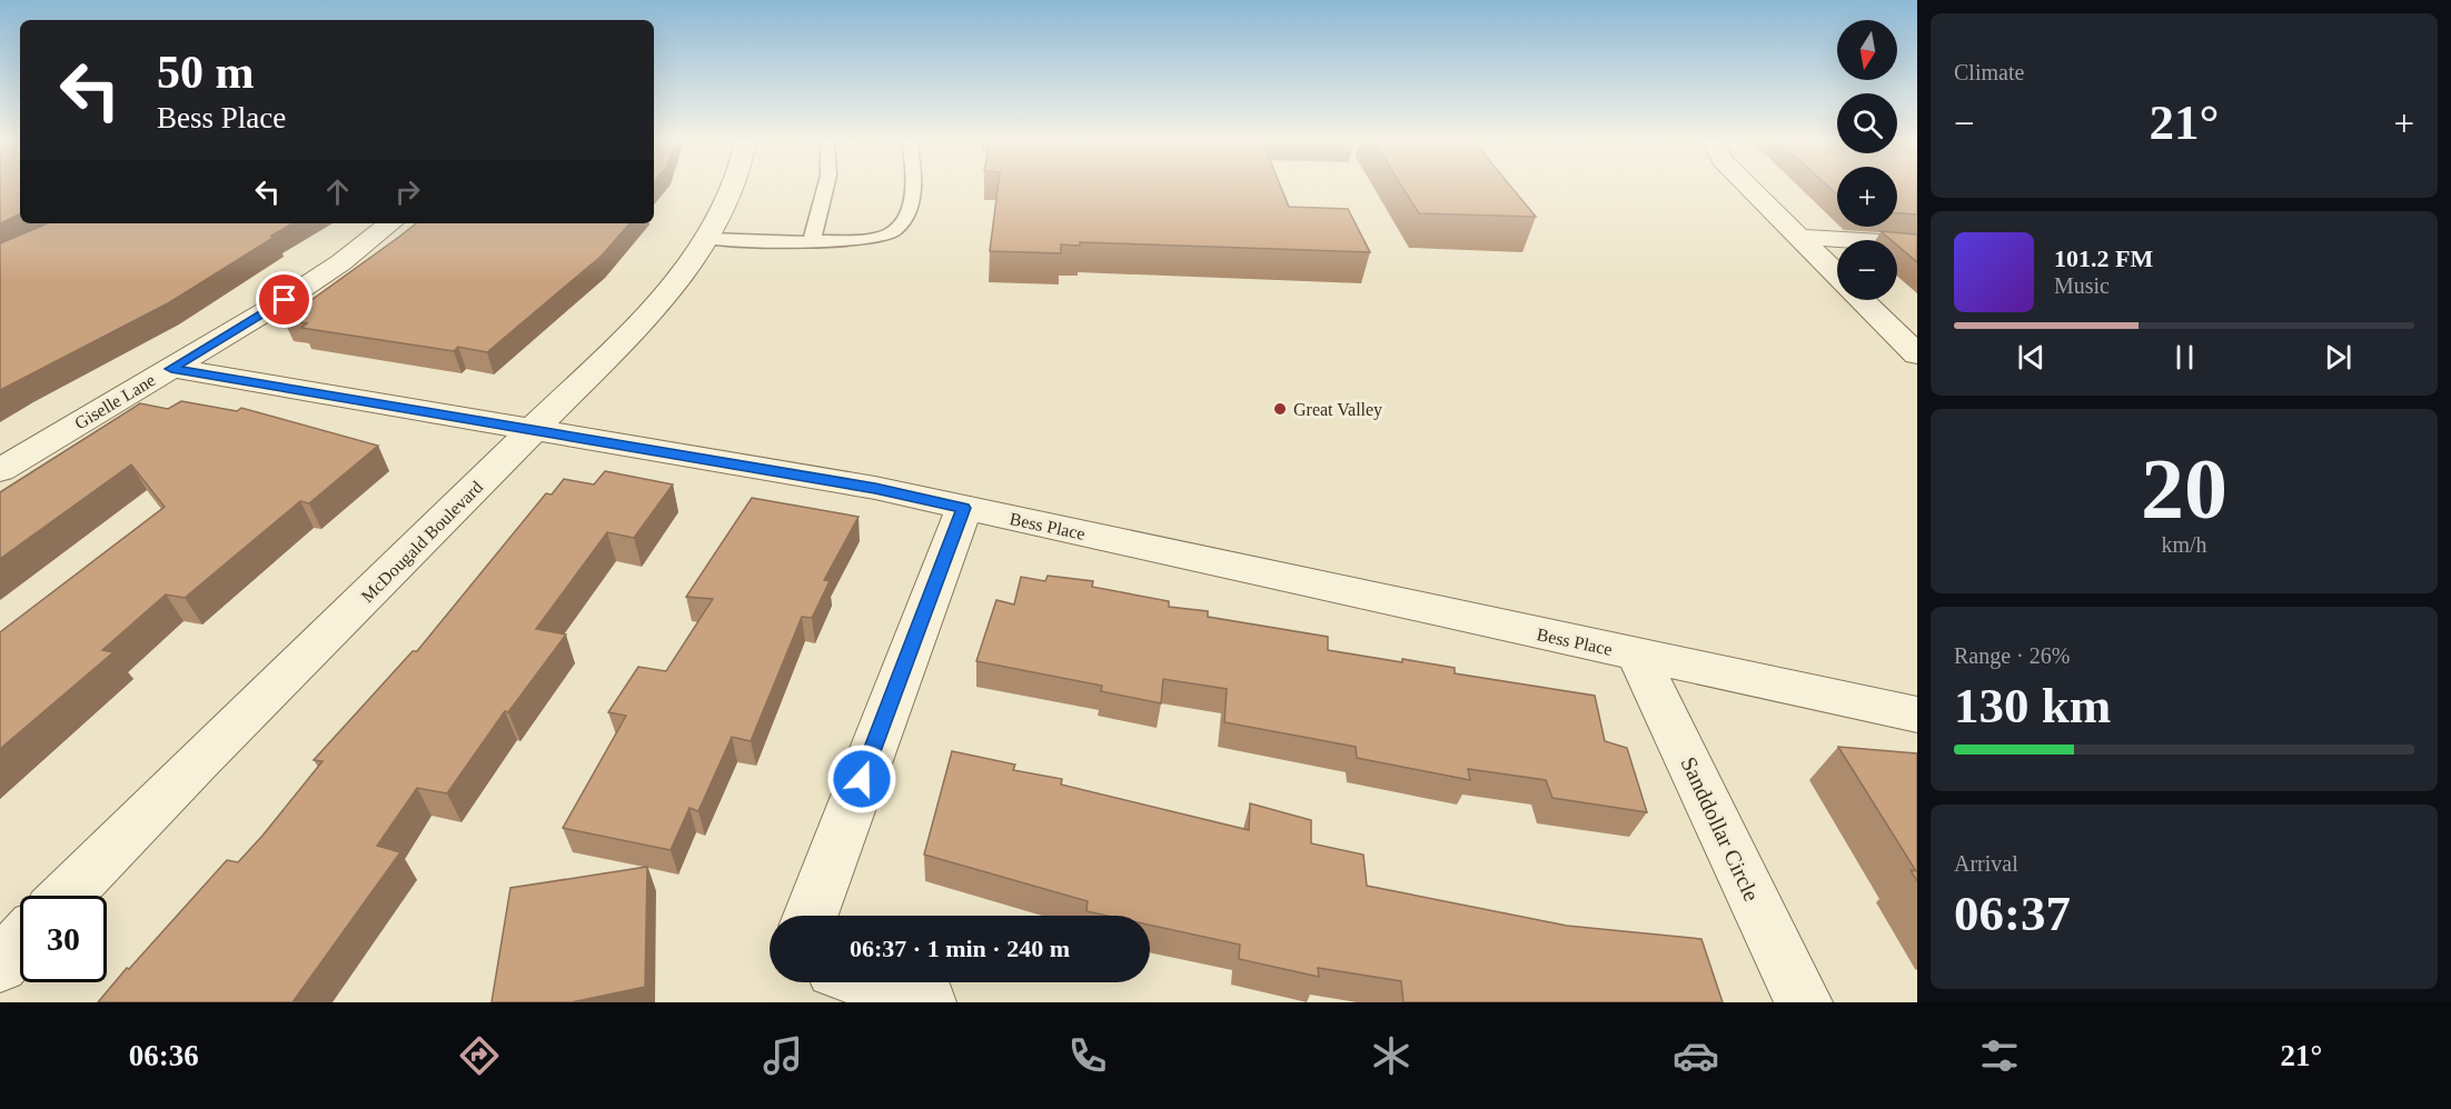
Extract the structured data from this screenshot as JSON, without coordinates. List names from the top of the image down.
{
  "streets": {
    "street": [
      "Giselle Lane",
      "Bess Place",
      "McDougald Boulevard",
      "Sanddollar Circle"
    ]
  },
  "crossings": [
    ["Giselle Lane", "Bess Place"],
    ["Bess Place", "McDougald Boulevard"],
    ["Bess Place", "Sanddollar Circle"]
  ],
  "places": ["Great Valley"],
  "north": "bottom",
  "page": {
    "tile": [
      "Climate",
      ["20", "km/h"],
      ["Range · 26%", "130 km"],
      ["Arrival", "06:37"]
    ],
    "map_buttons": ["+", "−"],
    "turn": ["50 m", "Bess Place"],
    "heat": ["−", "21°", "+"],
    "song": ["101.2 FM", "Music"],
    "limit": "30",
    "trip": "06:37 · 1 min · 240 m",
    "tabs": ["06:36", "21°"]
  }
}
